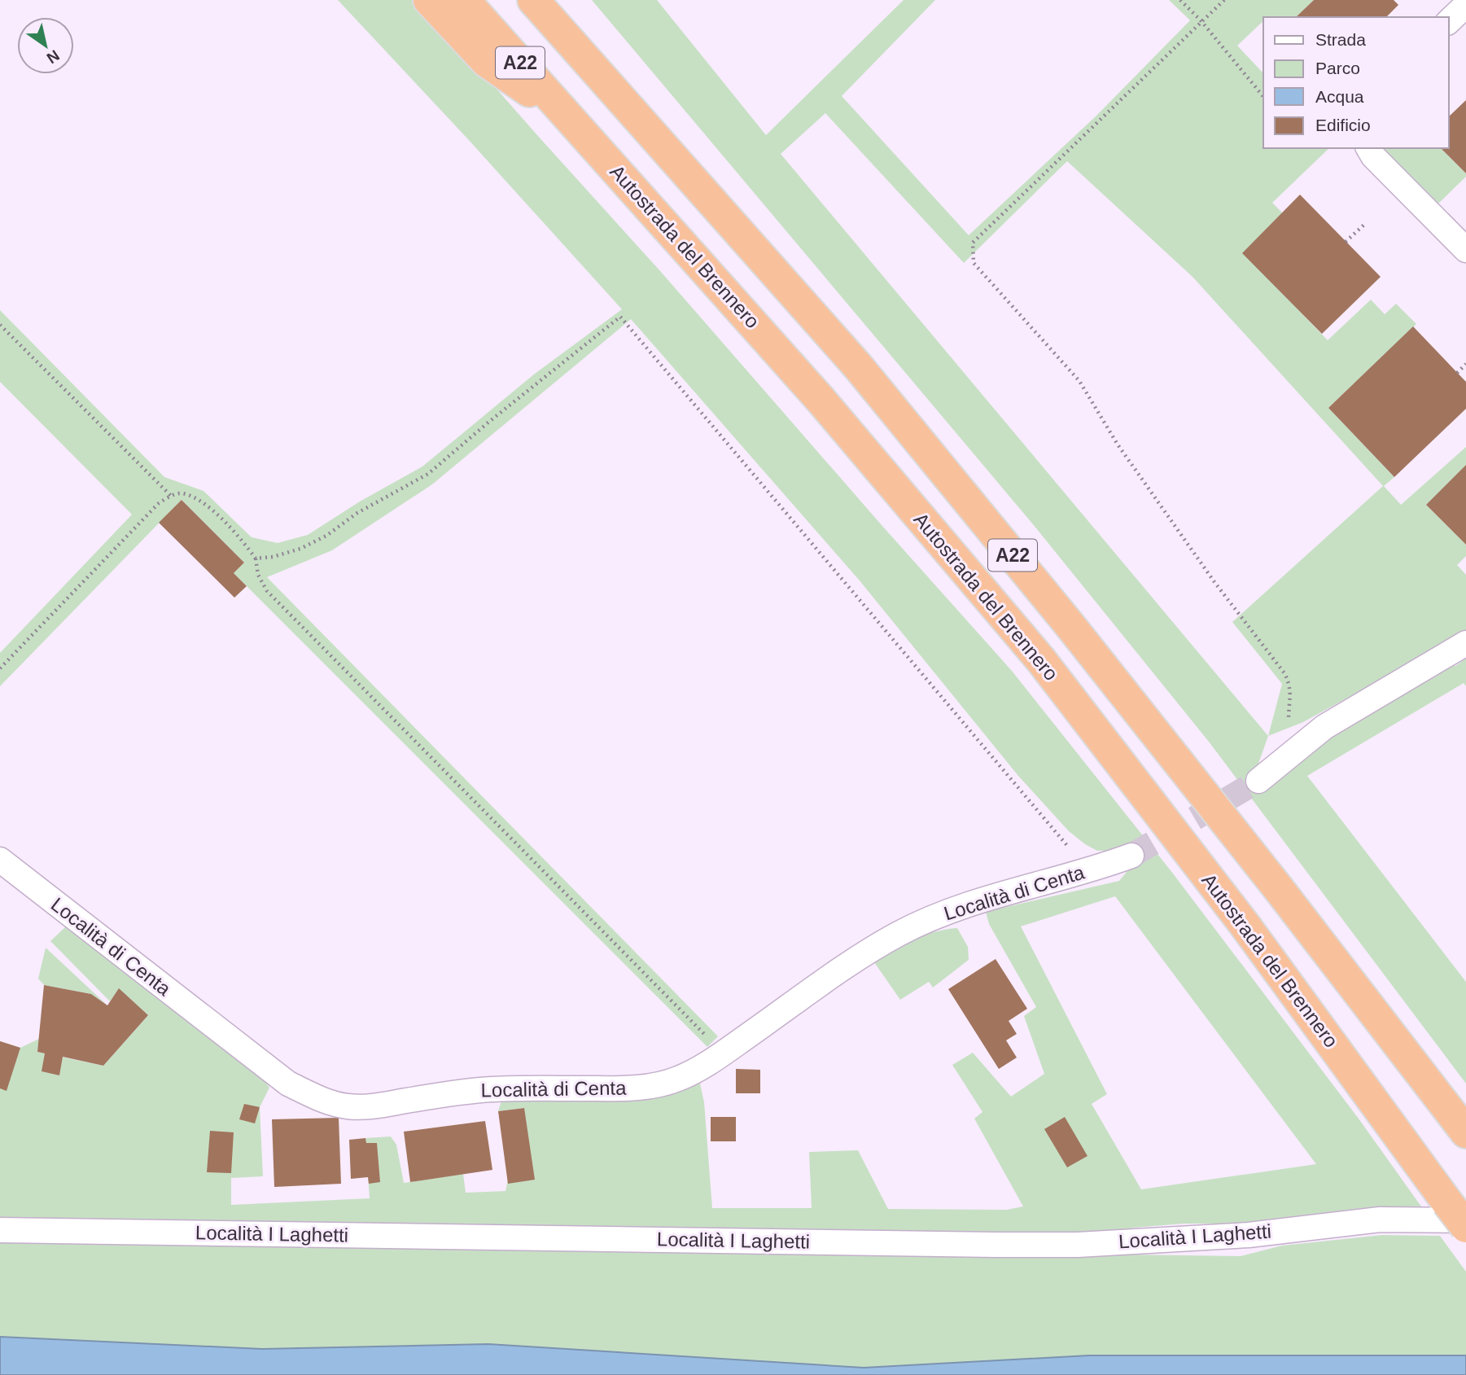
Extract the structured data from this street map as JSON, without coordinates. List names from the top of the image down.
{
  "streets": {
    "highway": ["A22", "Autostrada del Brennero"],
    "street": ["Località di Centa", "Località I Laghetti"]
  },
  "crossings": [
    ["Autostrada del Brennero", "Località I Laghetti"]
  ],
  "legend": [
    "Strada",
    "Parco",
    "Acqua",
    "Edificio"
  ],
  "north": "bottom right"
}
